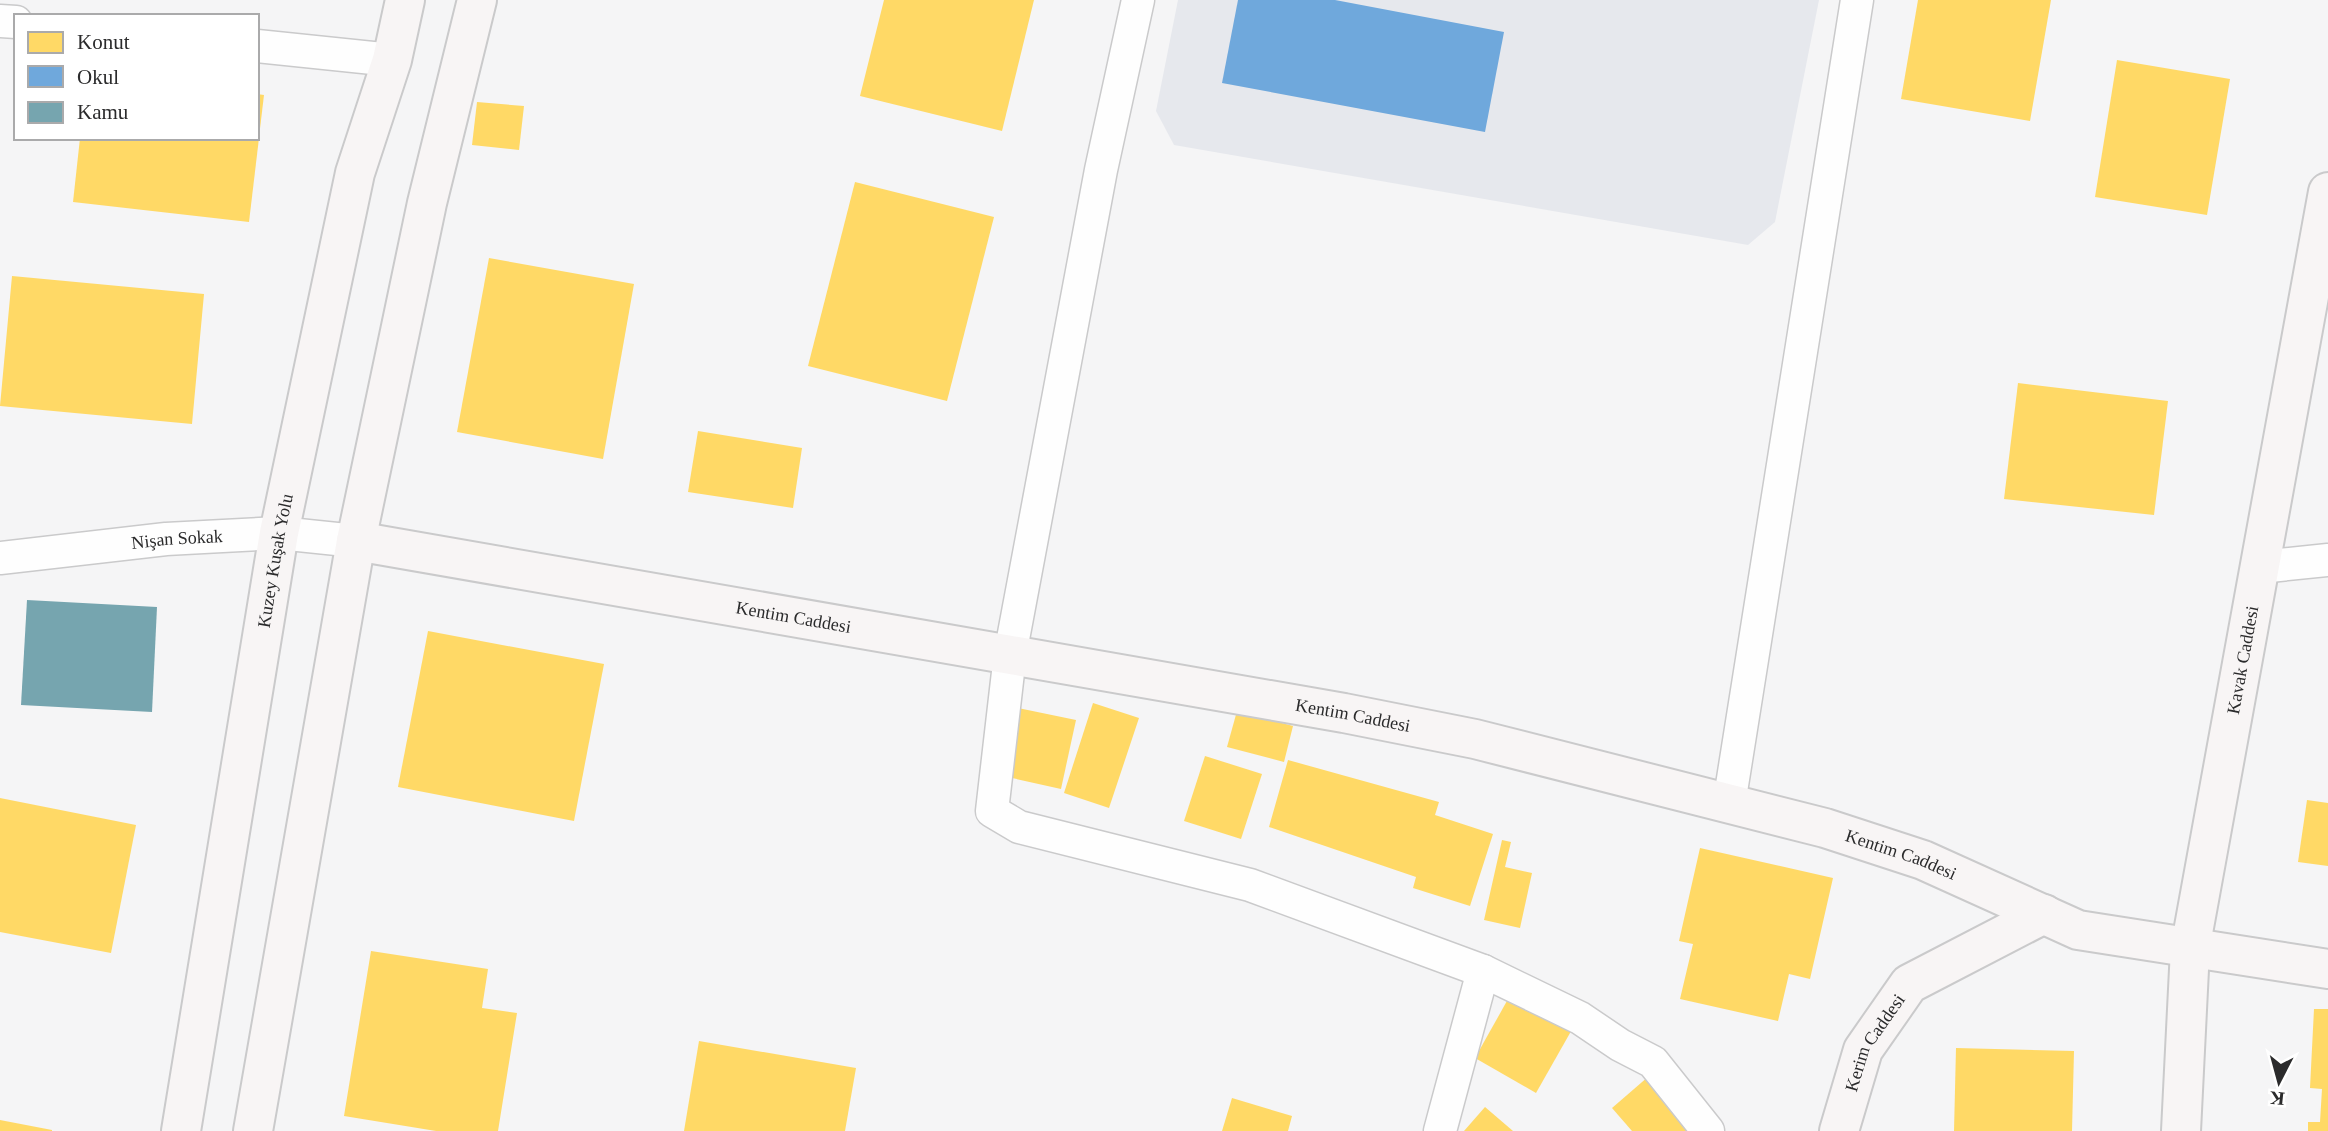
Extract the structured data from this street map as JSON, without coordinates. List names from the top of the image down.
{
  "streets": {
    "street": [
      "Nişan Sokak",
      "Kuzey Kuşak Yolu",
      "Kentim Caddesi",
      "Kavak Caddesi",
      "Kerim Caddesi"
    ]
  },
  "crossings": [
    ["Nişan Sokak", "Kuzey Kuşak Yolu"],
    ["Nişan Sokak", "Kentim Caddesi"],
    ["Kentim Caddesi", "Kavak Caddesi"],
    ["Kentim Caddesi", "Kerim Caddesi"]
  ],
  "legend": ["Konut", "Okul", "Kamu"],
  "north": "bottom"
}
